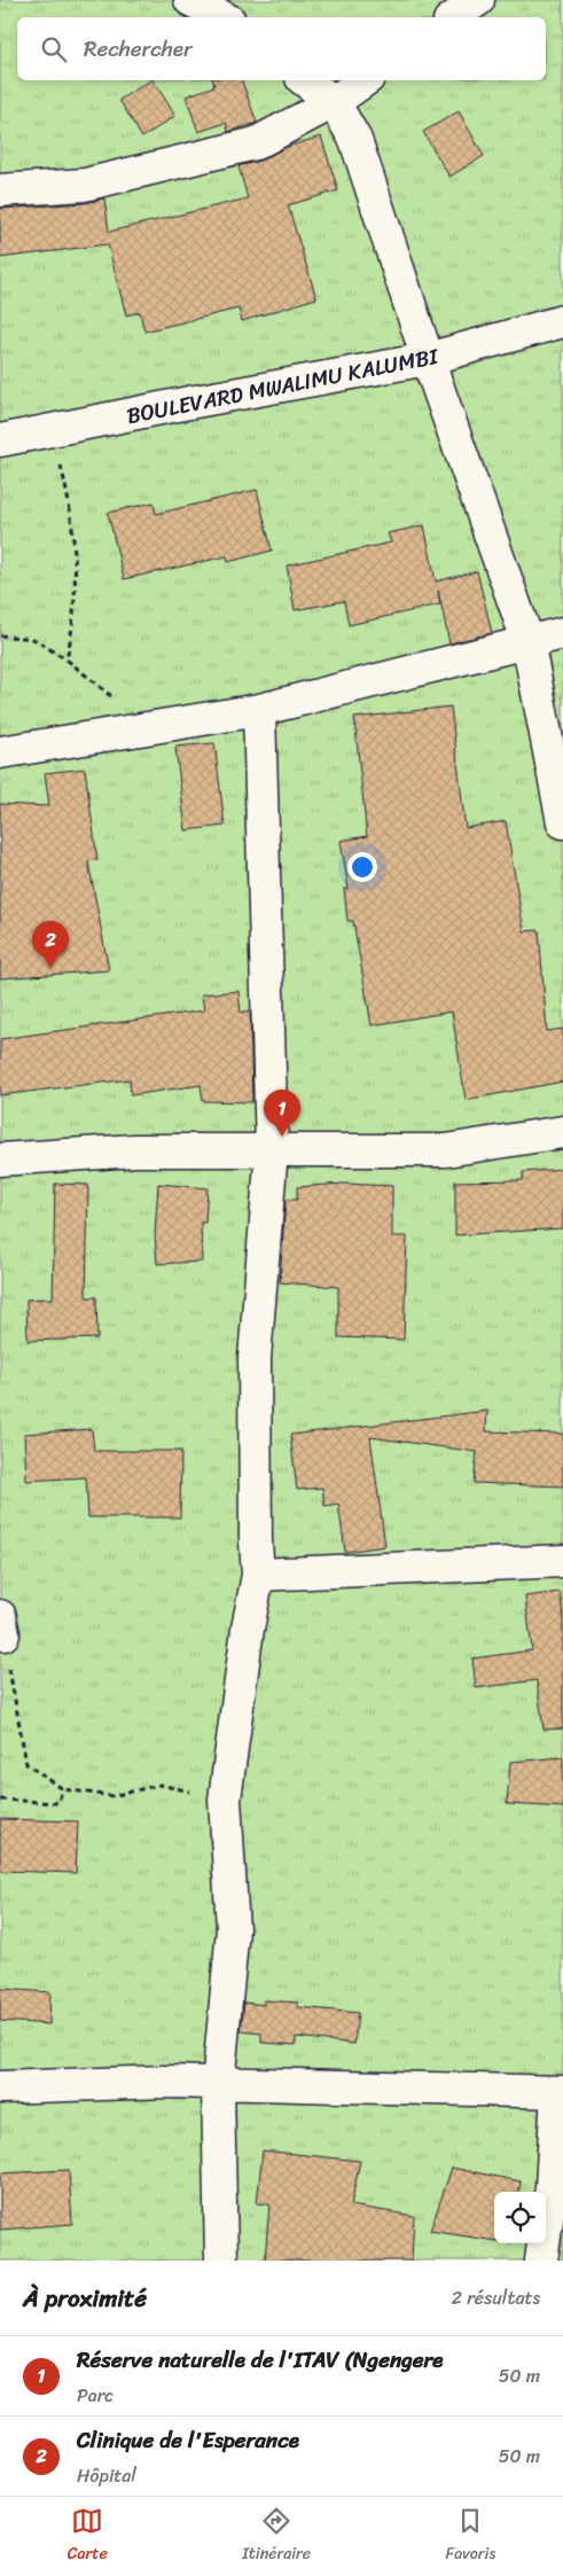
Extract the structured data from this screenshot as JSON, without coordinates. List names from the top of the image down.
{
  "streets": {
    "street": ["BOULEVARD MWALIMU KALUMBI"]
  },
  "page": {
    "search": "Rechercher",
    "pins": ["2", "1"],
    "heading": ["À proximité", "2 résultats"],
    "list": [
      {
        "mark": "1",
        "name": "Réserve naturelle de l'ITAV (Ngengere",
        "note": "Parc",
        "value": "50 m"
      },
      {
        "mark": "2",
        "name": "Clinique de l'Esperance",
        "note": "Hôpital",
        "value": "50 m"
      }
    ],
    "nav": ["Carte", "Itinéraire", "Favoris"]
  }
}
